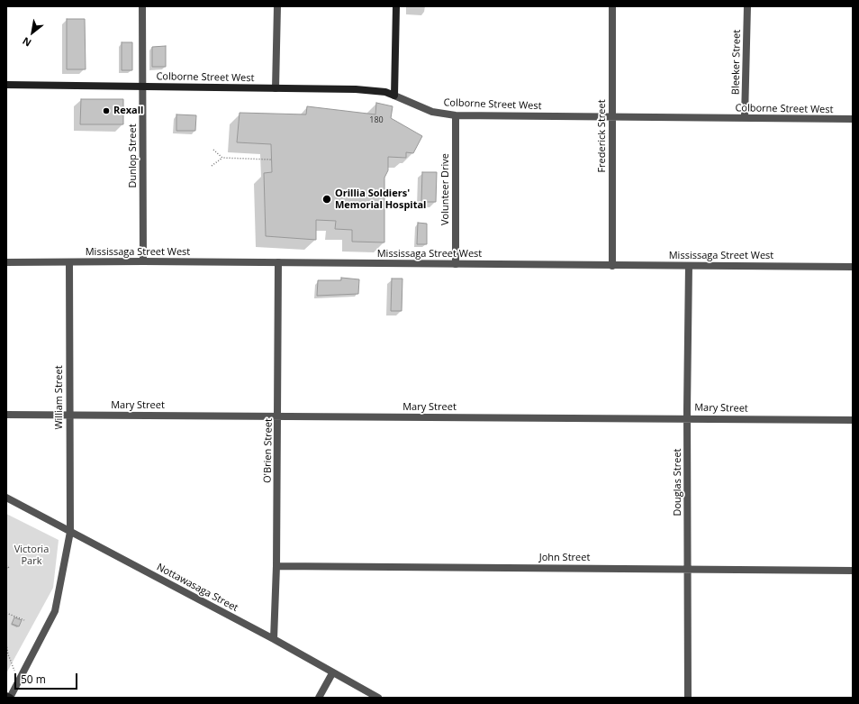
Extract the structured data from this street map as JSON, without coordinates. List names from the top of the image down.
{
  "streets": {
    "main road": ["Colborne Street West"],
    "street": [
      "Bleeker Street",
      "Frederick Street",
      "Dunlop Street",
      "Volunteer Drive",
      "Mississaga Street West",
      "William Street",
      "Mary Street",
      "O'Brien Street",
      "Douglas Street",
      "John Street",
      "Nottawasaga Street"
    ]
  },
  "crossings": [
    ["Bleeker Street", "Colborne Street West"],
    ["Colborne Street West", "Frederick Street"],
    ["Colborne Street West", "Dunlop Street"],
    ["Colborne Street West", "Volunteer Drive"],
    ["Frederick Street", "Mississaga Street West"],
    ["Dunlop Street", "Mississaga Street West"],
    ["Volunteer Drive", "Mississaga Street West"],
    ["Mississaga Street West", "William Street"],
    ["Mississaga Street West", "O'Brien Street"],
    ["Mississaga Street West", "Douglas Street"],
    ["William Street", "Mary Street"],
    ["William Street", "Nottawasaga Street"],
    ["Mary Street", "O'Brien Street"],
    ["Mary Street", "Douglas Street"],
    ["O'Brien Street", "John Street"],
    ["O'Brien Street", "Nottawasaga Street"],
    ["Douglas Street", "John Street"]
  ],
  "parks": ["Victoria Park"],
  "places": ["Rexall", "Orillia Soldiers' Memorial Hospital"],
  "house_numbers": ["180"],
  "scale_bar": "50 m",
  "north": "bottom left"
}
